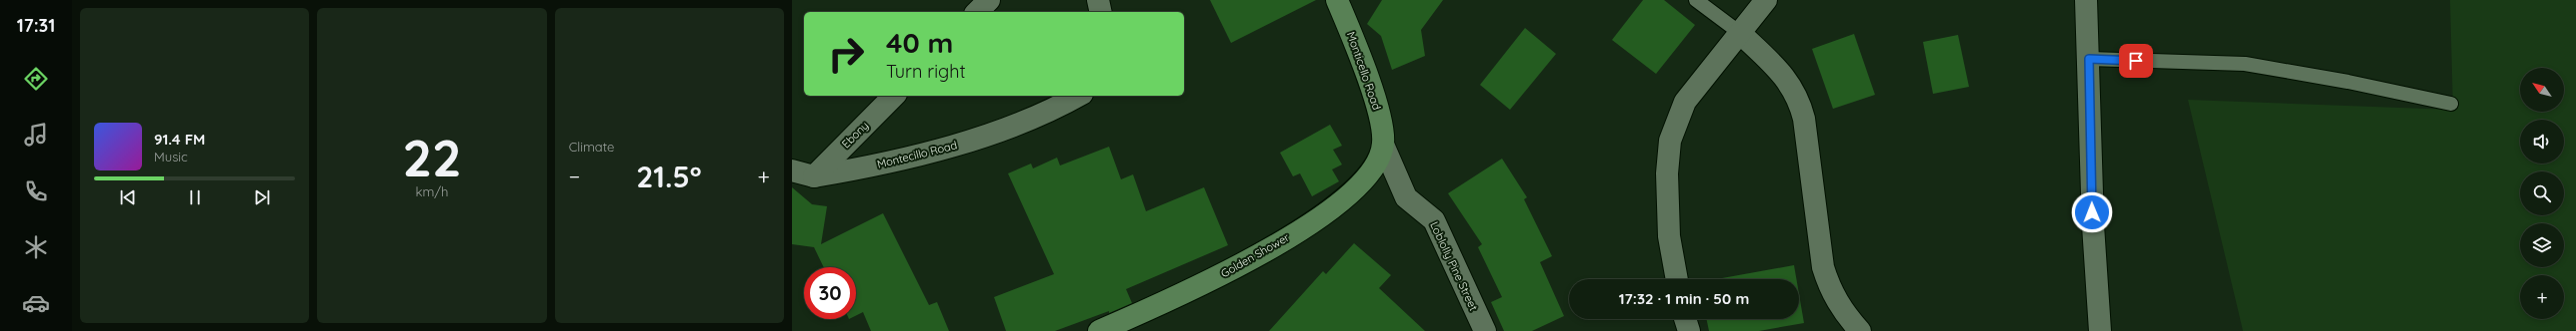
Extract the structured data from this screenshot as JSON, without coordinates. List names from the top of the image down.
{
  "streets": {
    "main road": ["Monticello Road", "Golden Shower"],
    "street": ["Ebony", "Montecillo Road", "Loblolly Pine Street"]
  },
  "crossings": [
    ["Monticello Road", "Golden Shower"],
    ["Monticello Road", "Loblolly Pine Street"],
    ["Ebony", "Montecillo Road"],
    ["Golden Shower", "Loblolly Pine Street"]
  ],
  "north": "top left",
  "page": {
    "tabs": "17:31",
    "tile": [
      ["22", "km/h"],
      "Climate"
    ],
    "turn": ["40 m", "Turn right"],
    "map_buttons": "+",
    "song": ["91.4 FM", "Music"],
    "heat": ["−", "21.5°", "+"],
    "limit": "30",
    "trip": "17:32 · 1 min · 50 m"
  }
}
